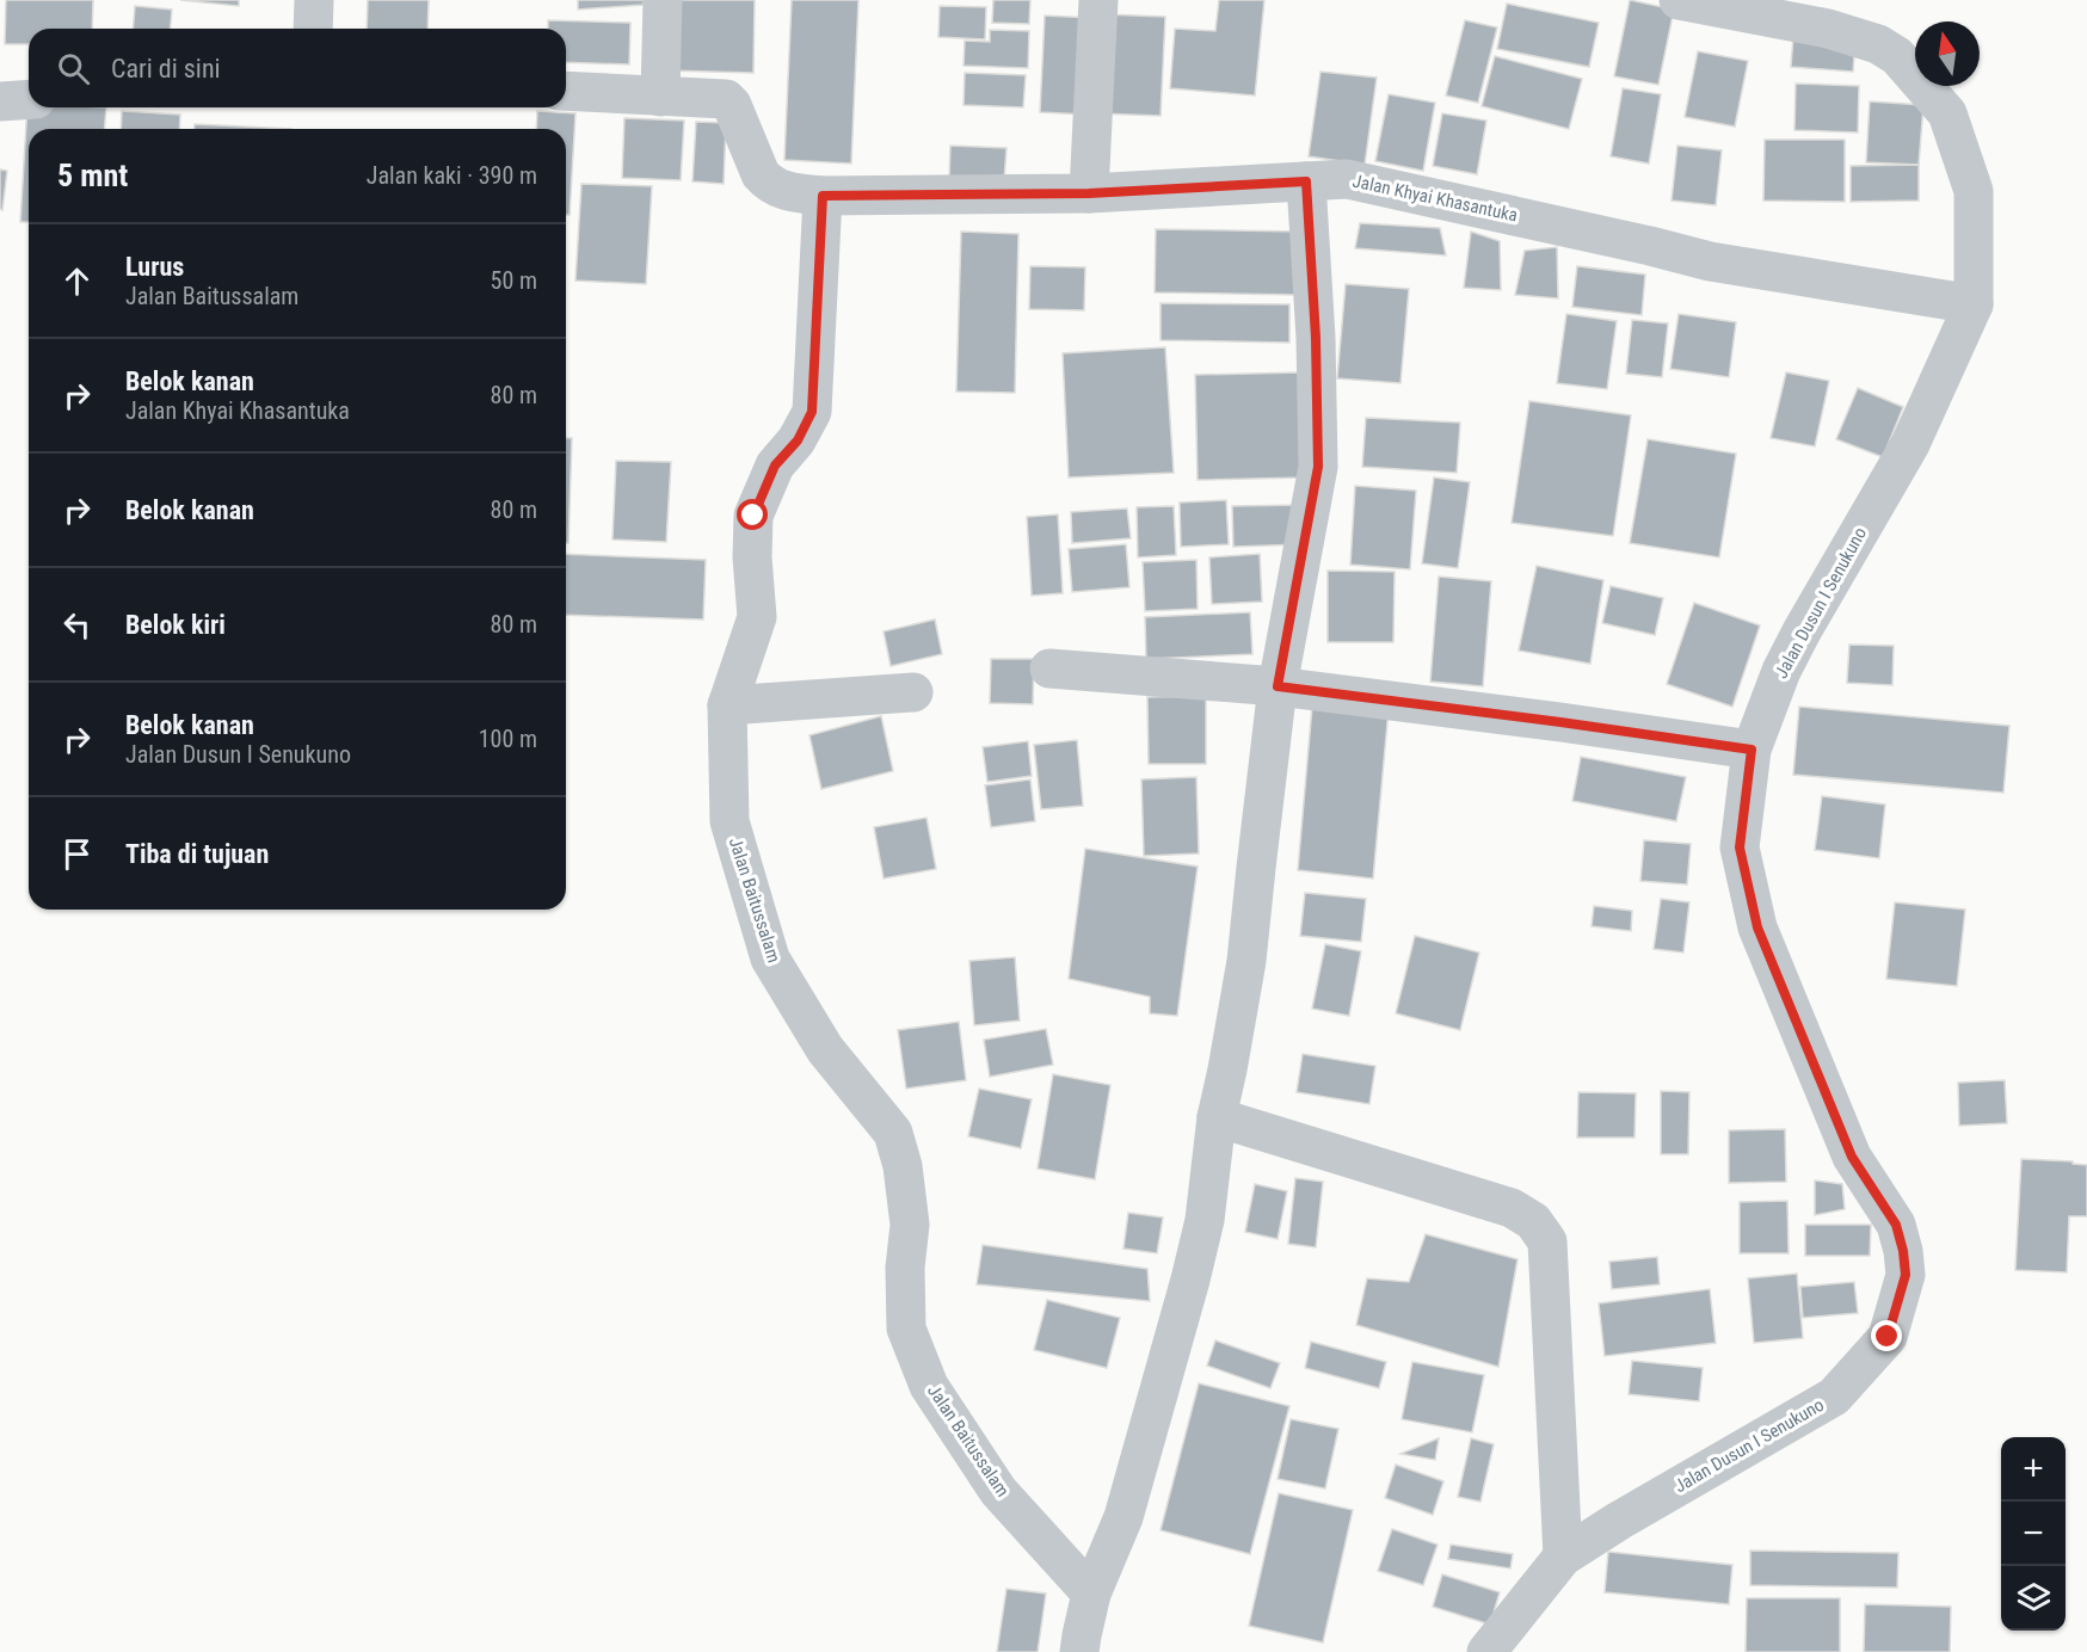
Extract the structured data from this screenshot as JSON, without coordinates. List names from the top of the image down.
{
  "streets": {
    "street": ["Jalan Khyai Khasantuka", "Jalan Dusun I Senukuno", "Jalan Baitussalam"]
  },
  "crossings": [
    ["Jalan Khyai Khasantuka", "Jalan Dusun I Senukuno"],
    ["Jalan Khyai Khasantuka", "Jalan Baitussalam"]
  ],
  "north": "top",
  "page": {
    "search": "Cari di sini",
    "heading": ["5 mnt", "Jalan kaki · 390 m"],
    "list": [
      ["Lurus", "Jalan Baitussalam", "50 m"],
      ["Belok kanan", "Jalan Khyai Khasantuka", "80 m"],
      ["Belok kanan", "80 m"],
      ["Belok kiri", "80 m"],
      ["Belok kanan", "Jalan Dusun I Senukuno", "100 m"],
      "Tiba di tujuan"
    ],
    "map_buttons": ["+", "−"]
  }
}
